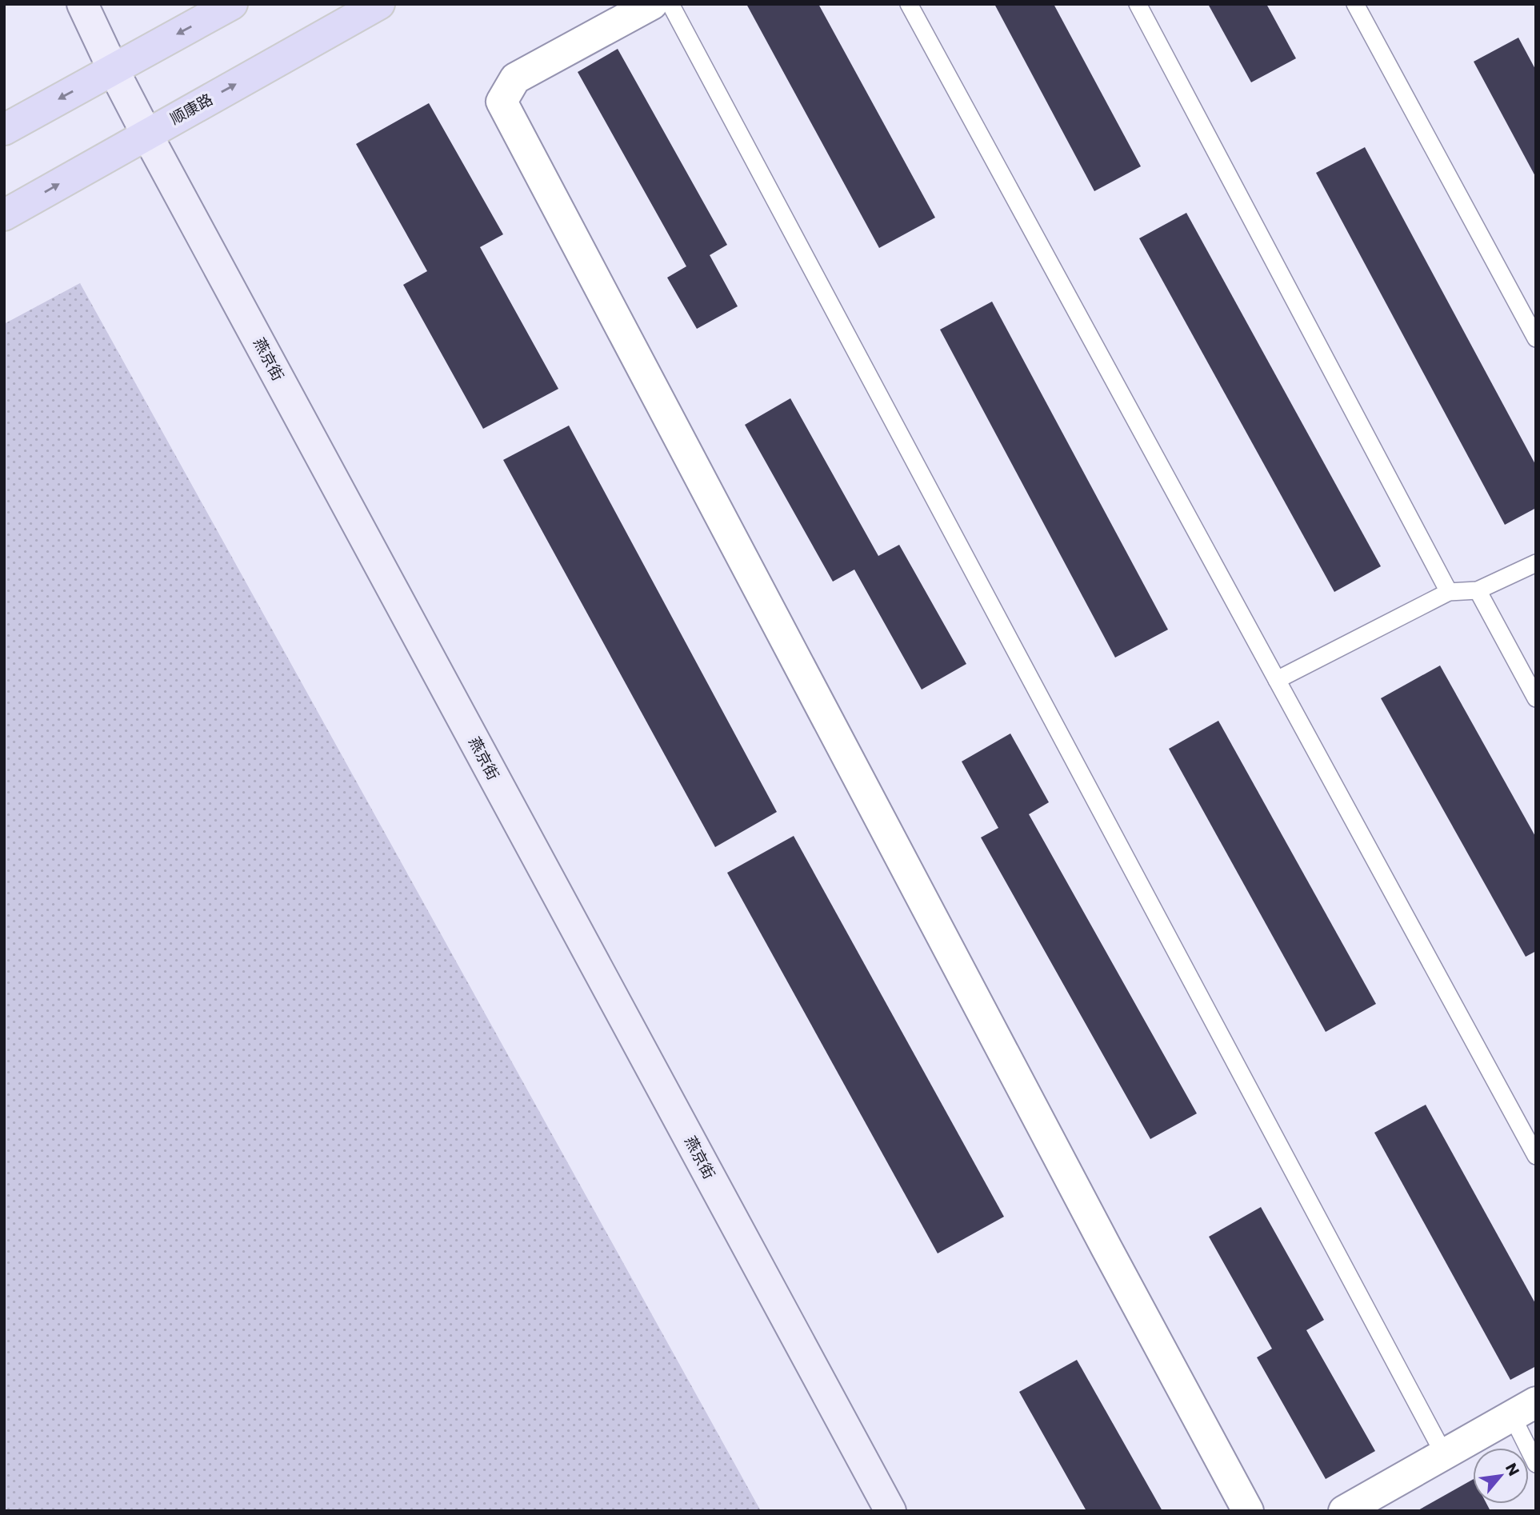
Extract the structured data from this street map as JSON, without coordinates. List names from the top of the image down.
{
  "streets": {
    "main road": ["顺康路", "燕京街"]
  },
  "crossings": [
    ["顺康路", "燕京街"]
  ],
  "north": "top right"
}
